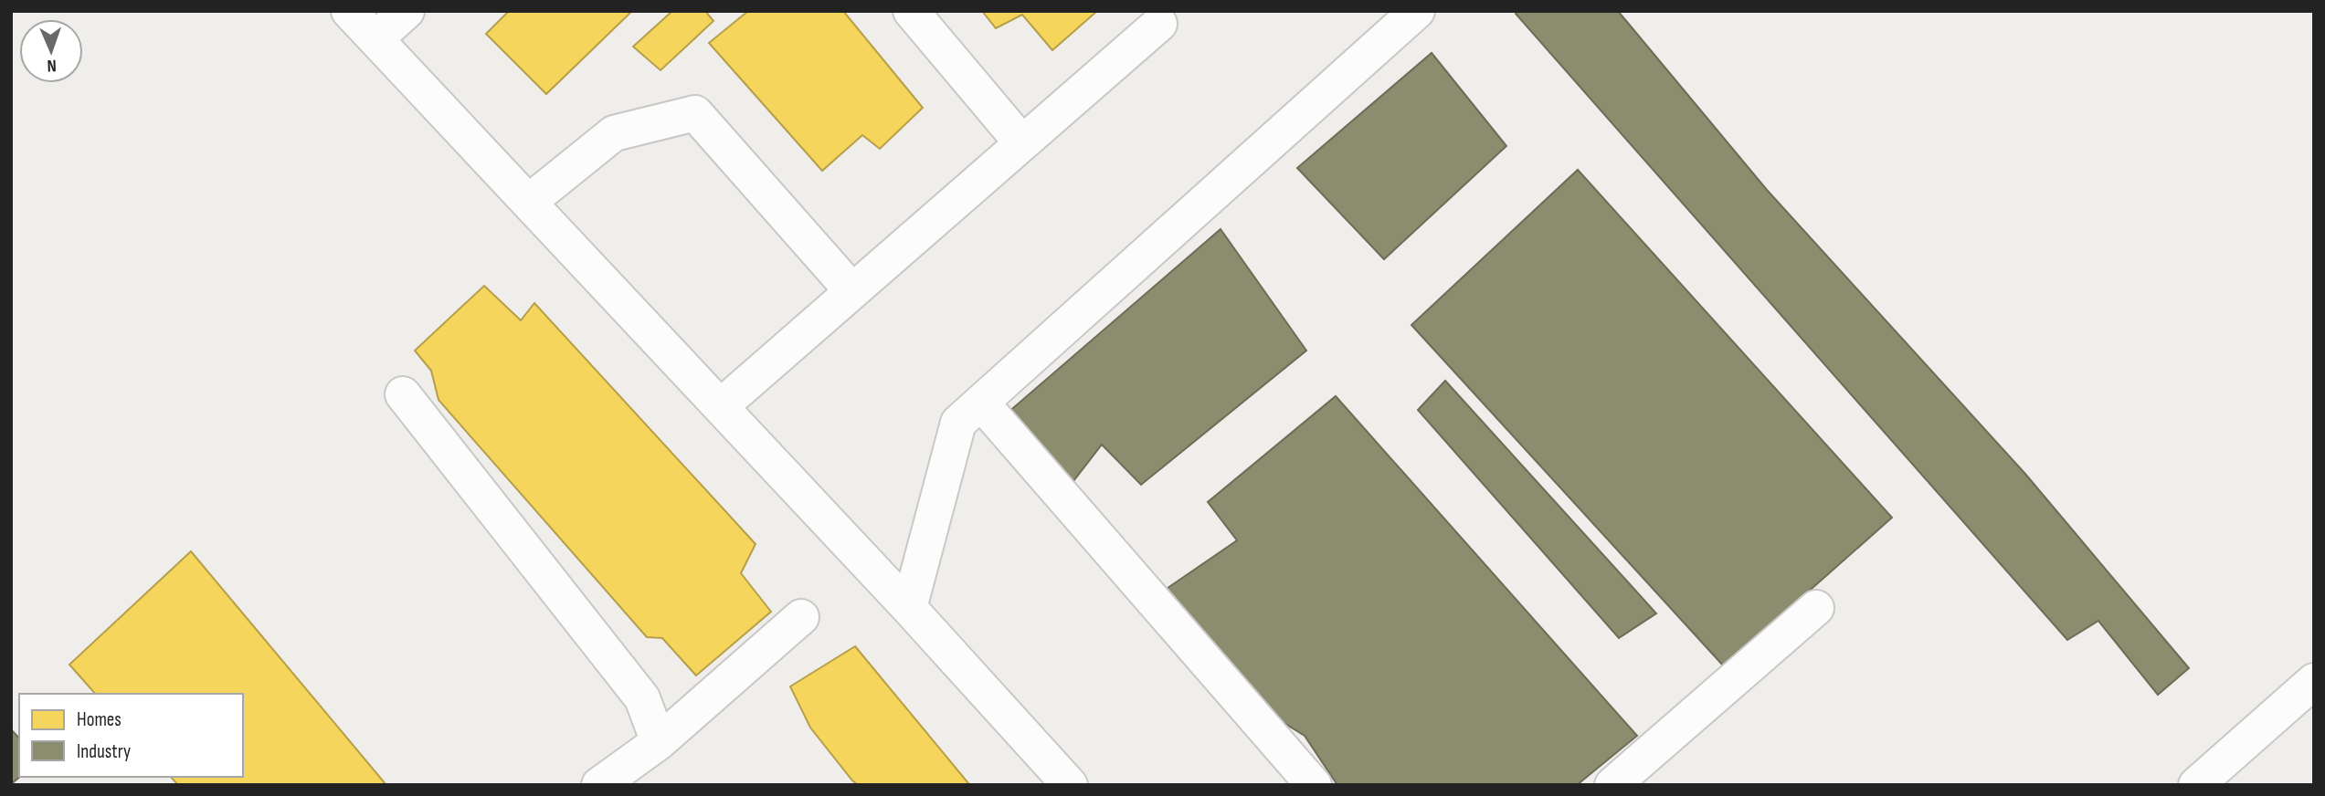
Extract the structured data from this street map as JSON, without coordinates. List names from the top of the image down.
{
  "legend": ["Homes", "Industry"],
  "north": "bottom"
}
